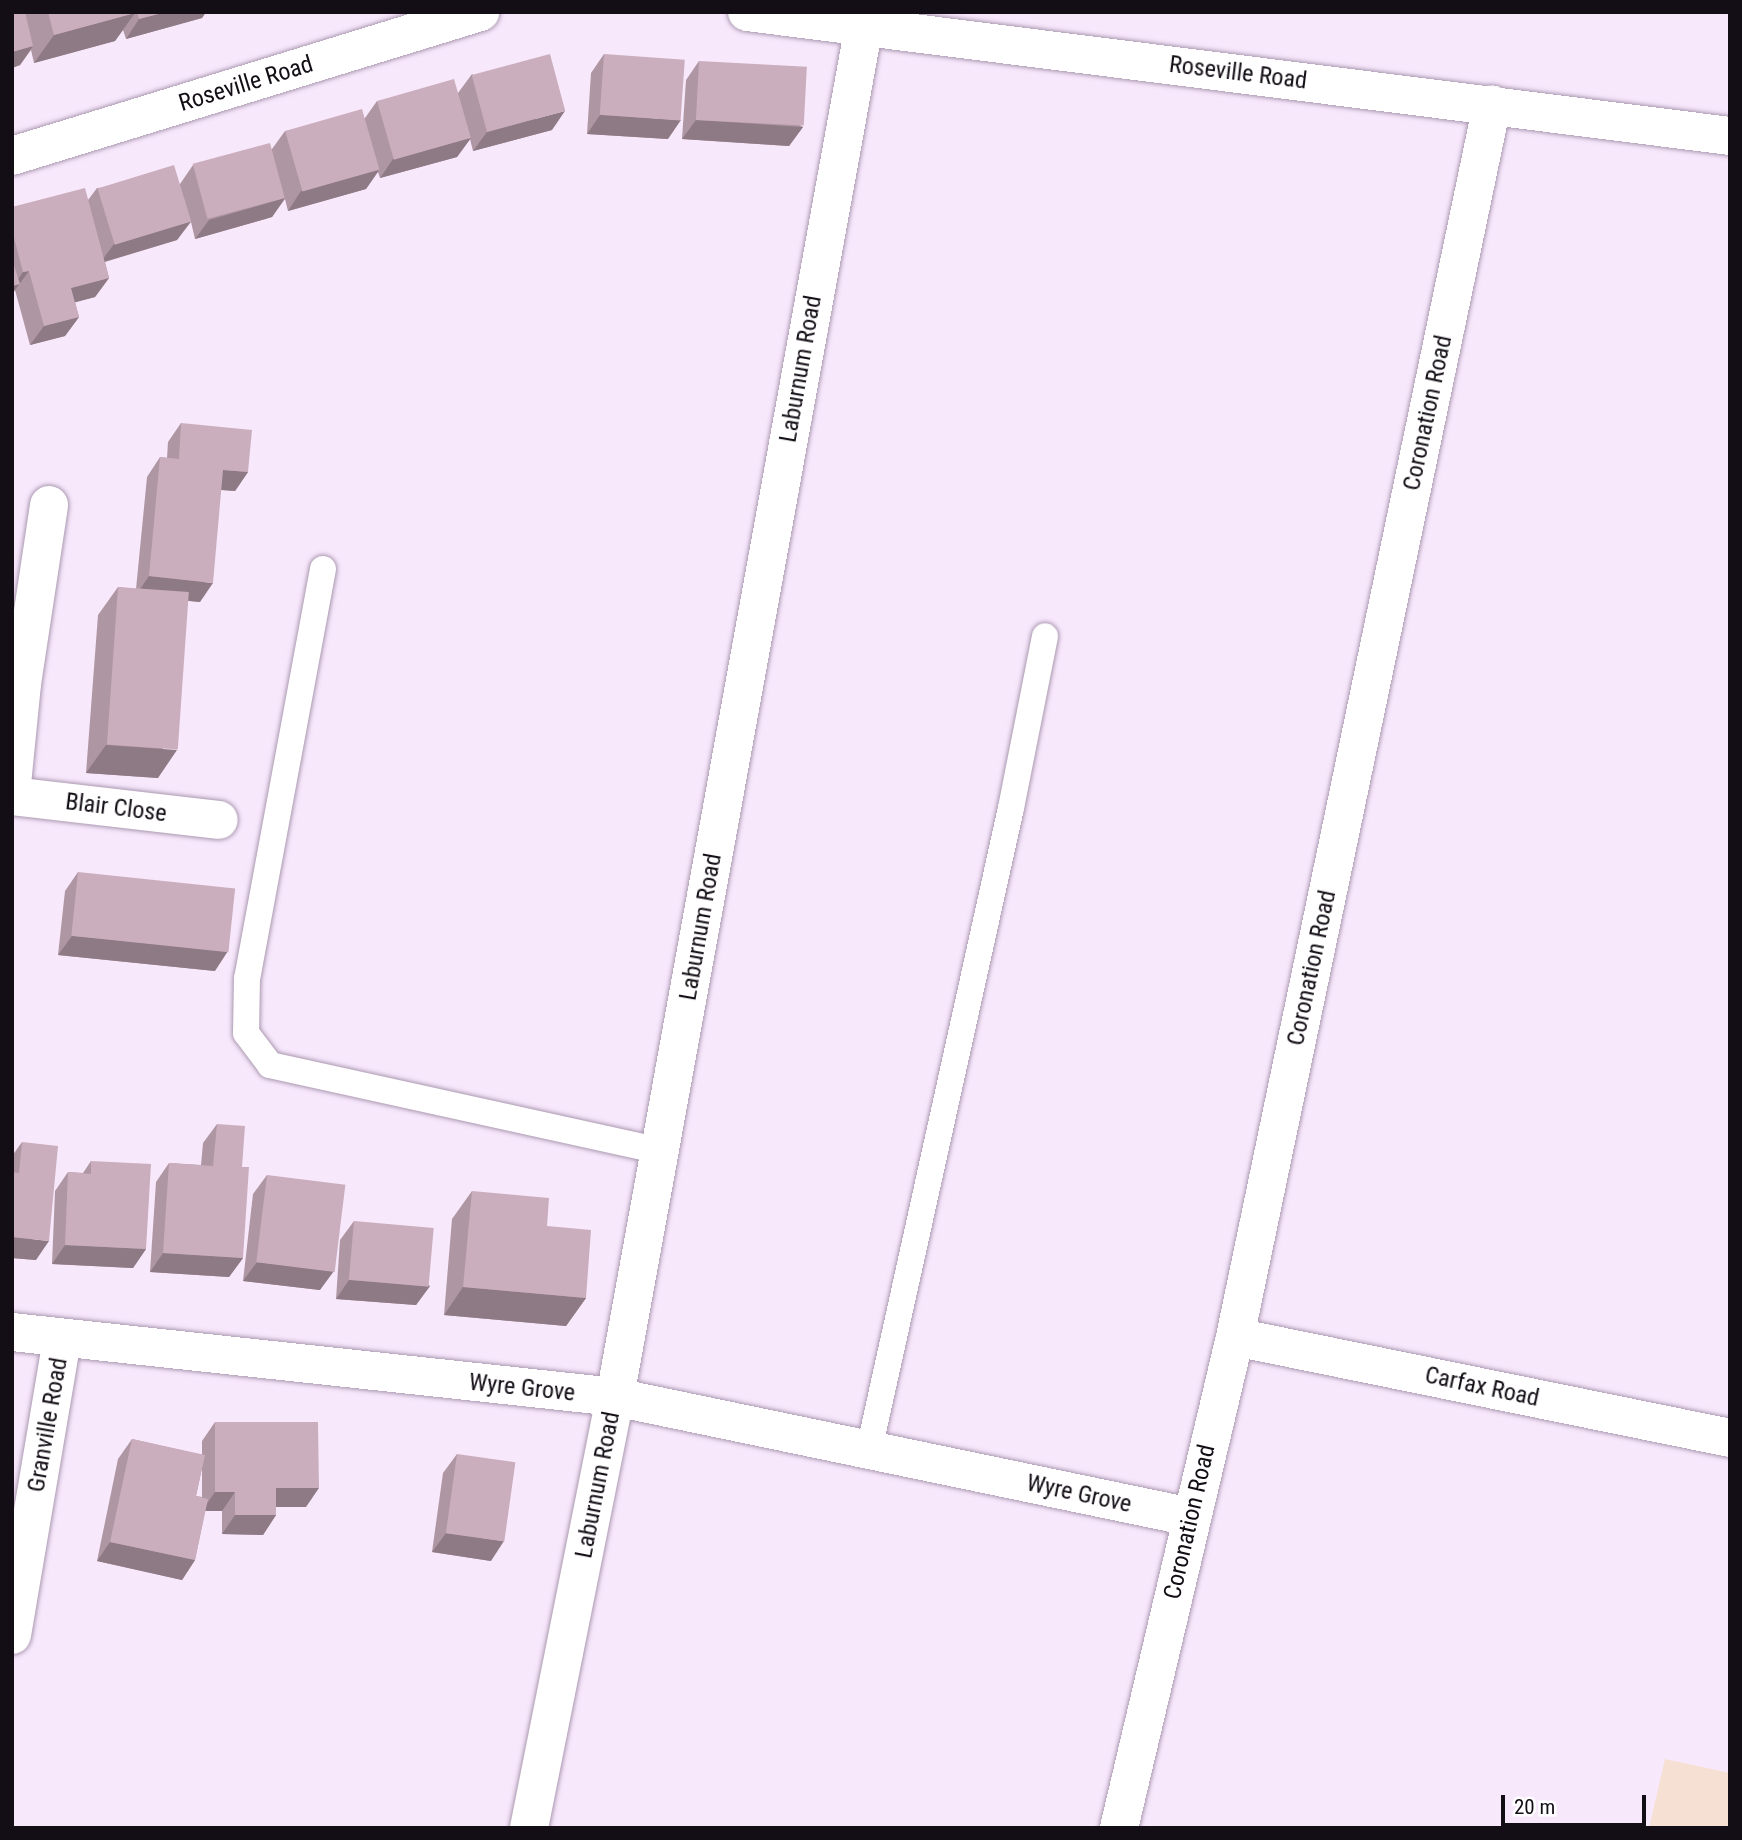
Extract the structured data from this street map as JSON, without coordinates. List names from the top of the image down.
{
  "streets": {
    "street": [
      "Roseville Road",
      "Laburnum Road",
      "Coronation Road",
      "Blair Close",
      "Carfax Road",
      "Wyre Grove",
      "Granville Road"
    ]
  },
  "crossings": [
    ["Roseville Road", "Laburnum Road"],
    ["Roseville Road", "Coronation Road"],
    ["Laburnum Road", "Wyre Grove"],
    ["Coronation Road", "Carfax Road"],
    ["Coronation Road", "Wyre Grove"],
    ["Wyre Grove", "Granville Road"]
  ],
  "scale_bar": "20 m"
}
